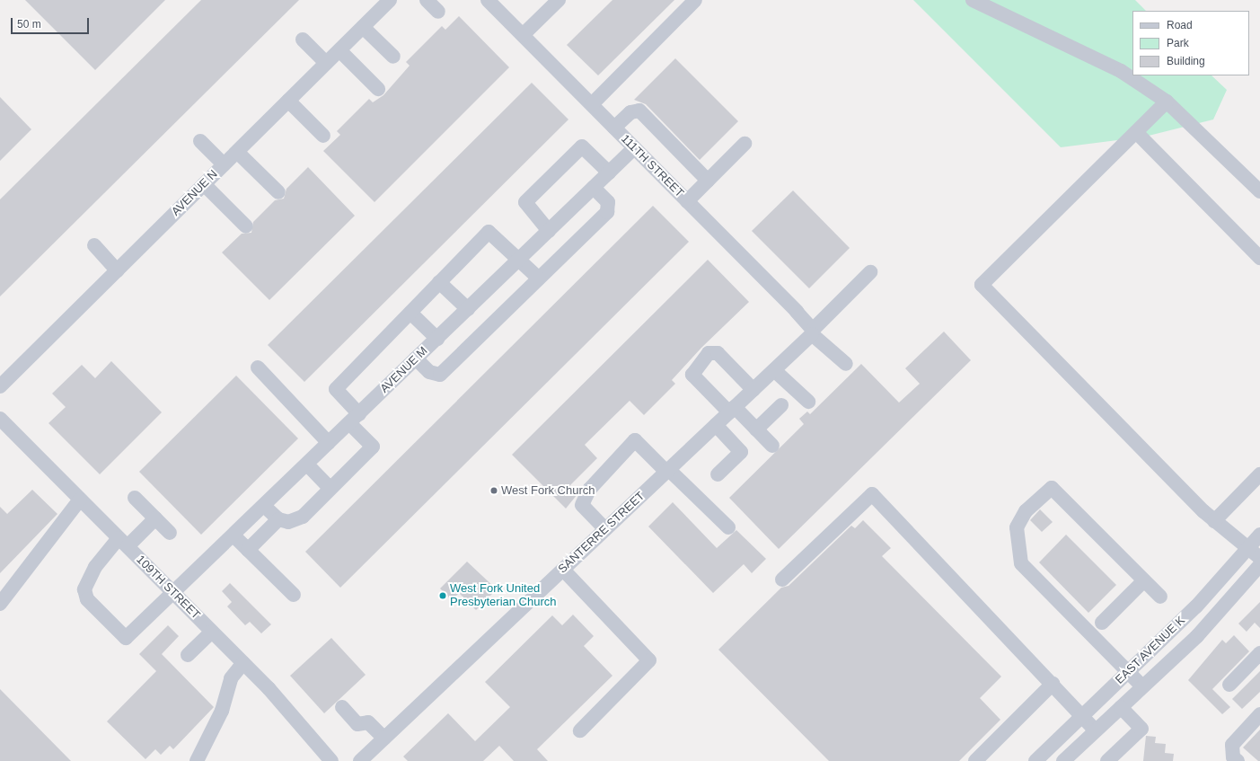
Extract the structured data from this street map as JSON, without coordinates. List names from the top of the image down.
{
  "streets": {
    "street": [
      "111TH STREET",
      "AVENUE N",
      "AVENUE M",
      "SANTERRE STREET",
      "109TH STREET",
      "EAST AVENUE K"
    ]
  },
  "crossings": [
    ["111TH STREET", "AVENUE M"],
    ["111TH STREET", "SANTERRE STREET"],
    ["AVENUE M", "109TH STREET"]
  ],
  "places": ["West Fork Church", "West Fork United Presbyterian Church"],
  "legend": ["Road", "Park", "Building"],
  "scale_bar": "50 m"
}
